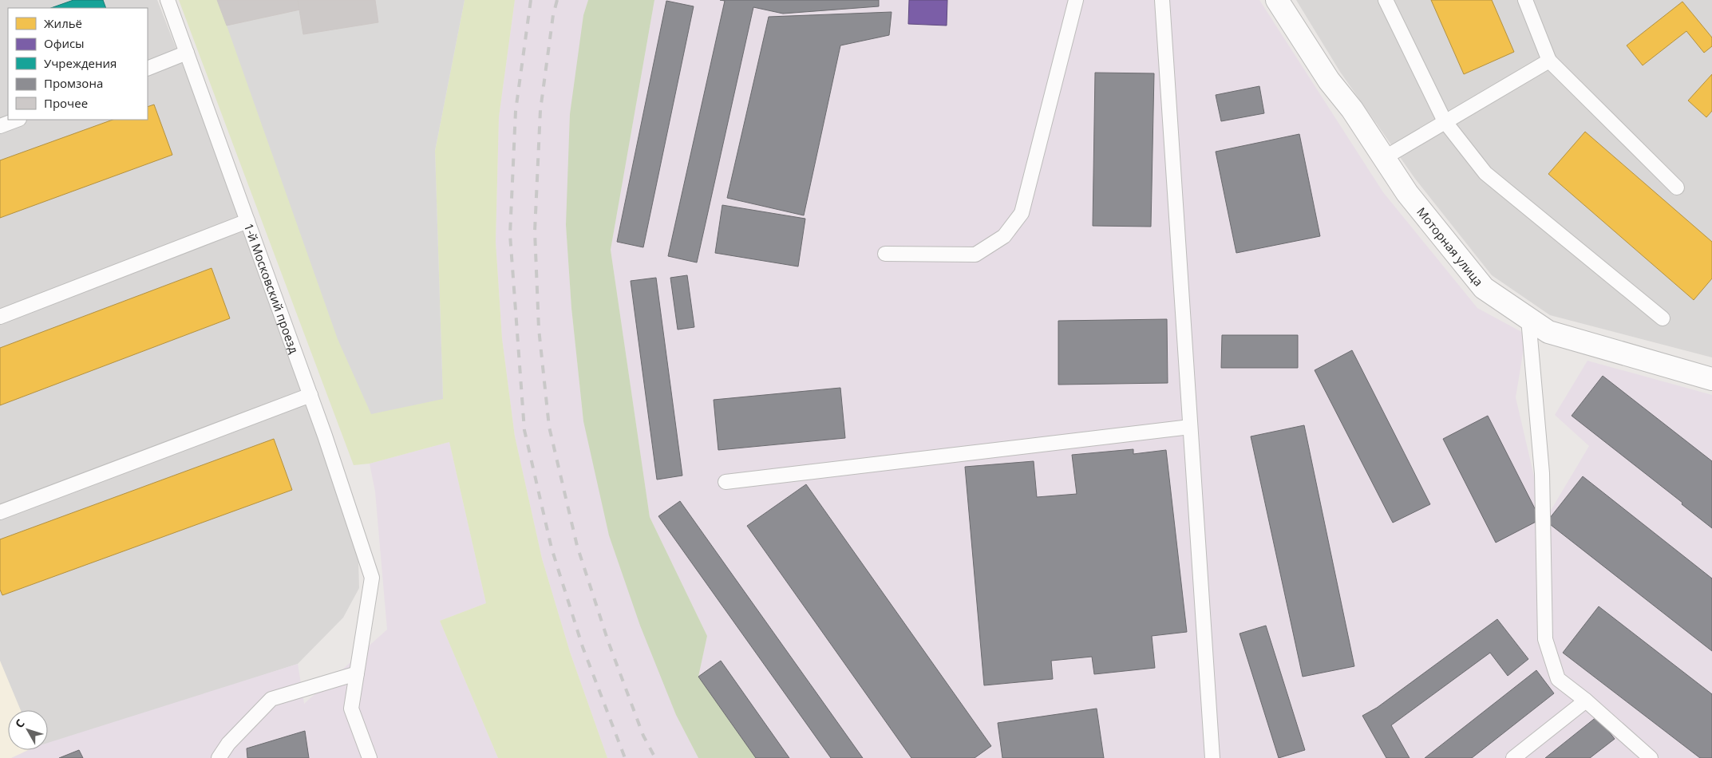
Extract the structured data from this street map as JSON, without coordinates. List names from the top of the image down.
{
  "streets": {
    "street": ["Моторная улица"],
    "lane": ["1-й Московский проезд"]
  },
  "legend": [
    "Жильё",
    "Офисы",
    "Учреждения",
    "Промзона",
    "Прочее"
  ],
  "north": "top left"
}
